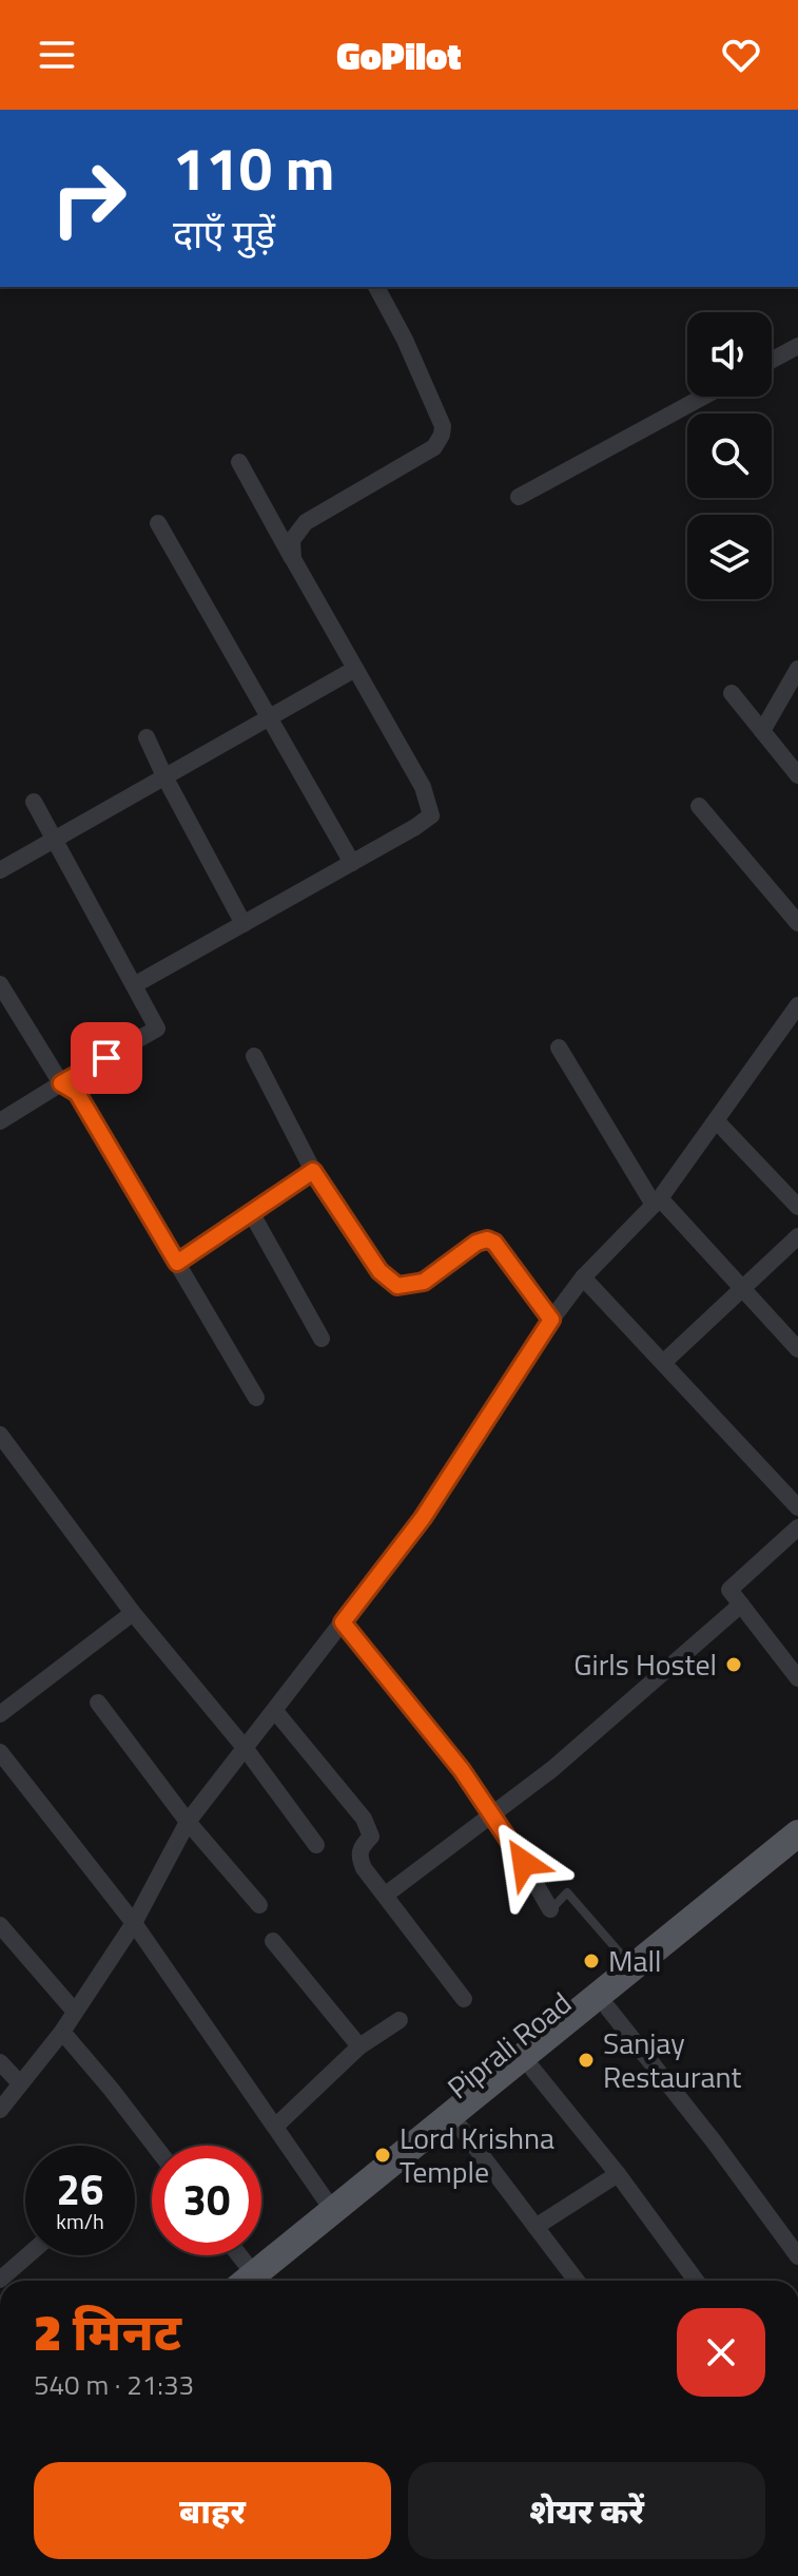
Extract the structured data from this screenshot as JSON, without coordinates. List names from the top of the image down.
{
  "streets": {
    "main road": ["Piprali Road"]
  },
  "places": [
    "Girls Hostel",
    "Mall",
    "Sanjay Restaurant",
    "Lord Krishna Temple"
  ],
  "page": {
    "header": "GoPilot",
    "turn": ["110 m", "दाएँ मुड़ें"],
    "speed": "26 km/h",
    "limit": "30",
    "heading": ["2 मिनट", "540 m · 21:33"],
    "buttons": ["बाहर", "शेयर करें"]
  }
}
